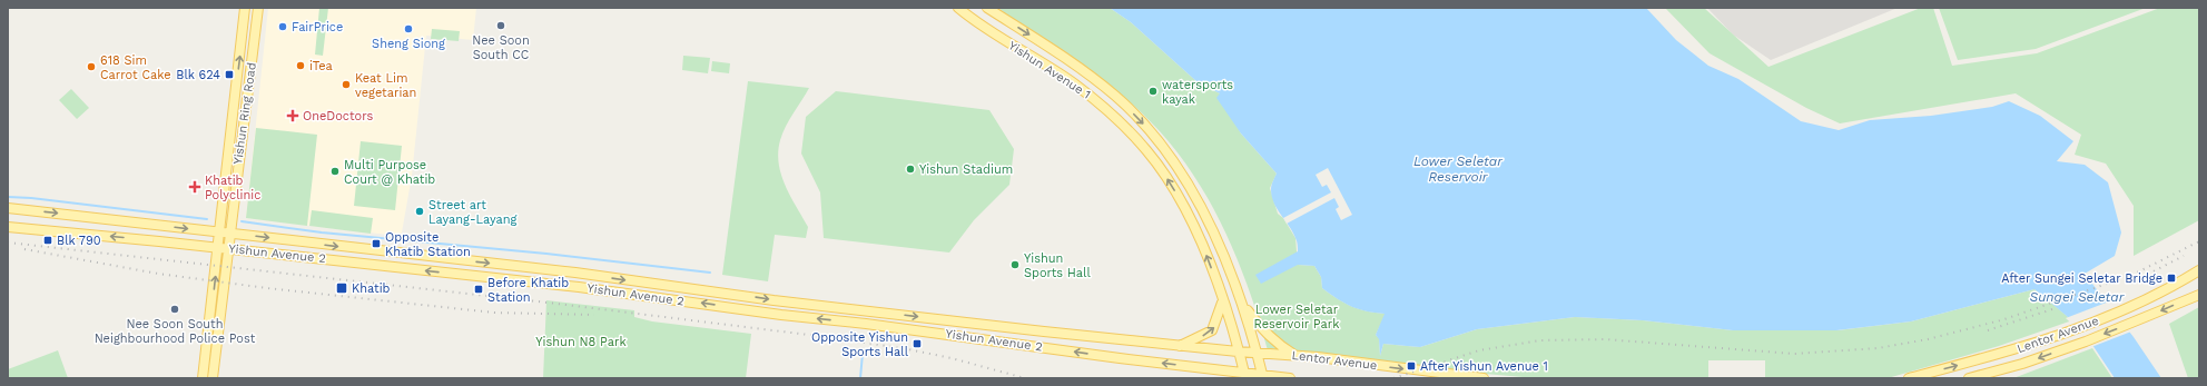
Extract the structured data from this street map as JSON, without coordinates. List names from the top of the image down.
{
  "streets": {
    "main road": [
      "Yishun Avenue 1",
      "Yishun Ring Road",
      "Yishun Avenue 2",
      "Lentor Avenue"
    ]
  },
  "crossings": [
    ["Yishun Avenue 1", "Yishun Avenue 2"],
    ["Yishun Avenue 1", "Lentor Avenue"],
    ["Yishun Ring Road", "Yishun Avenue 2"],
    ["Yishun Avenue 2", "Lentor Avenue"]
  ],
  "water": ["Lower Seletar Reservoir", "Sungei Seletar"],
  "parks": ["Lower Seletar Reservoir Park", "Yishun N8 Park"],
  "places": {
    "other": [
      "Nee Soon South CC",
      "FairPrice",
      "Sheng Siong",
      "iTea",
      "618 Sim Carrot Cake",
      "Keat Lim vegetarian",
      "watersports kayak",
      "Yishun Stadium",
      "Multi Purpose Court @ Khatib",
      "Street art Layang-Layang",
      "Yishun Sports Hall",
      "Nee Soon South Neighbourhood Police Post"
    ],
    "transit": [
      "Blk 624",
      "Blk 790",
      "Opposite Khatib Station",
      "After Sungei Seletar Bridge",
      "Khatib",
      "Before Khatib Station",
      "Opposite Yishun Sports Hall",
      "After Yishun Avenue 1"
    ],
    "health": ["OneDoctors", "Khatib Polyclinic"]
  }
}
